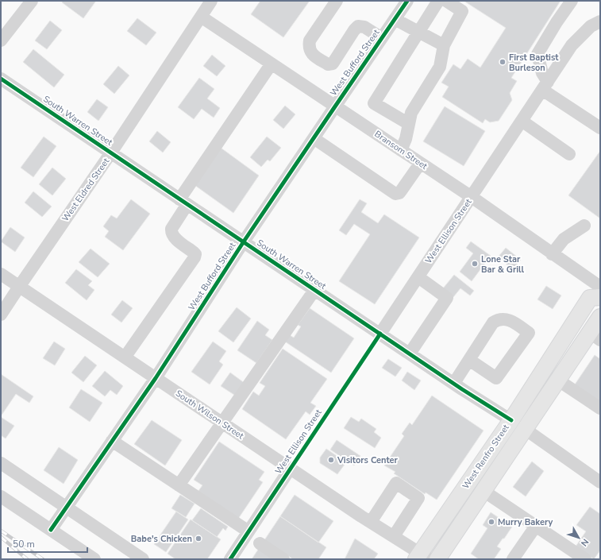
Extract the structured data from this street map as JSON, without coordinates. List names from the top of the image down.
{
  "streets": {
    "main road": ["West Renfro Street"],
    "street": [
      "West Bufford Street",
      "South Warren Street",
      "Bransom Street",
      "West Eldred Street",
      "West Ellison Street",
      "South Wilson Street"
    ]
  },
  "crossings": [
    ["West Bufford Street", "South Warren Street"],
    ["West Bufford Street", "Bransom Street"],
    ["West Bufford Street", "South Wilson Street"],
    ["South Warren Street", "West Eldred Street"],
    ["South Warren Street", "West Ellison Street"],
    ["South Warren Street", "West Renfro Street"],
    ["Bransom Street", "West Eldred Street"],
    ["Bransom Street", "West Ellison Street"],
    ["West Eldred Street", "South Wilson Street"],
    ["West Ellison Street", "South Wilson Street"],
    ["South Wilson Street", "West Renfro Street"]
  ],
  "places": [
    "First Baptist Burleson",
    "Lone Star Bar & Grill",
    "Visitors Center",
    "Murry Bakery",
    "Babe's Chicken"
  ],
  "scale_bar": "50 m",
  "north": "bottom right"
}
